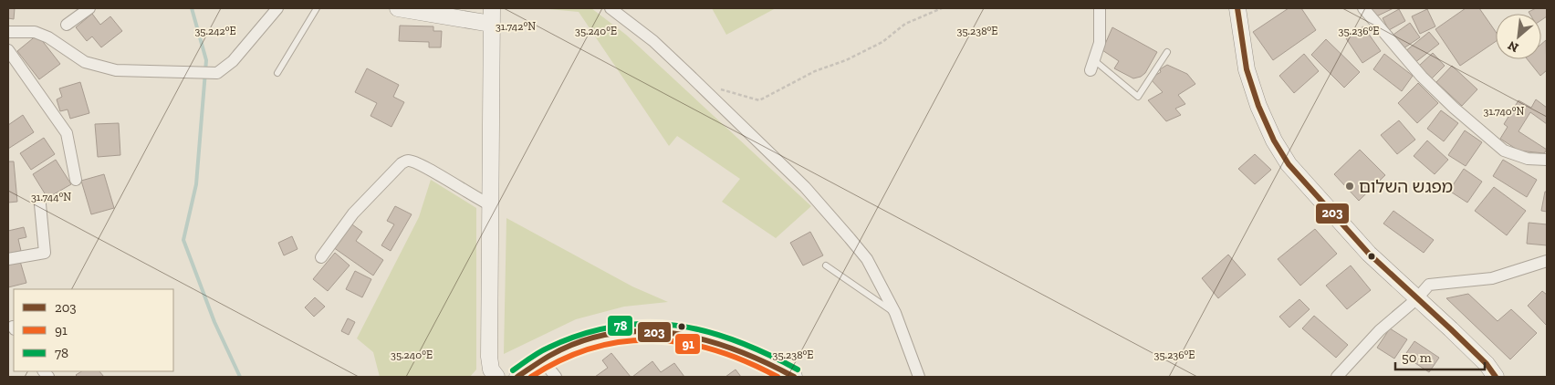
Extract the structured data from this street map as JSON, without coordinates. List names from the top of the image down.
{
  "places": ["מפגש השלום"],
  "lines": ["transit line 203", "transit line 78", "transit line 91"],
  "legend": ["203", "91", "78"],
  "scale_bar": "50 m",
  "north": "bottom left",
  "coordinates": [
    "31.742°N",
    "35.242°E",
    "35.240°E",
    "35.238°E",
    "35.236°E",
    "31.740°N",
    "31.744°N"
  ]
}
